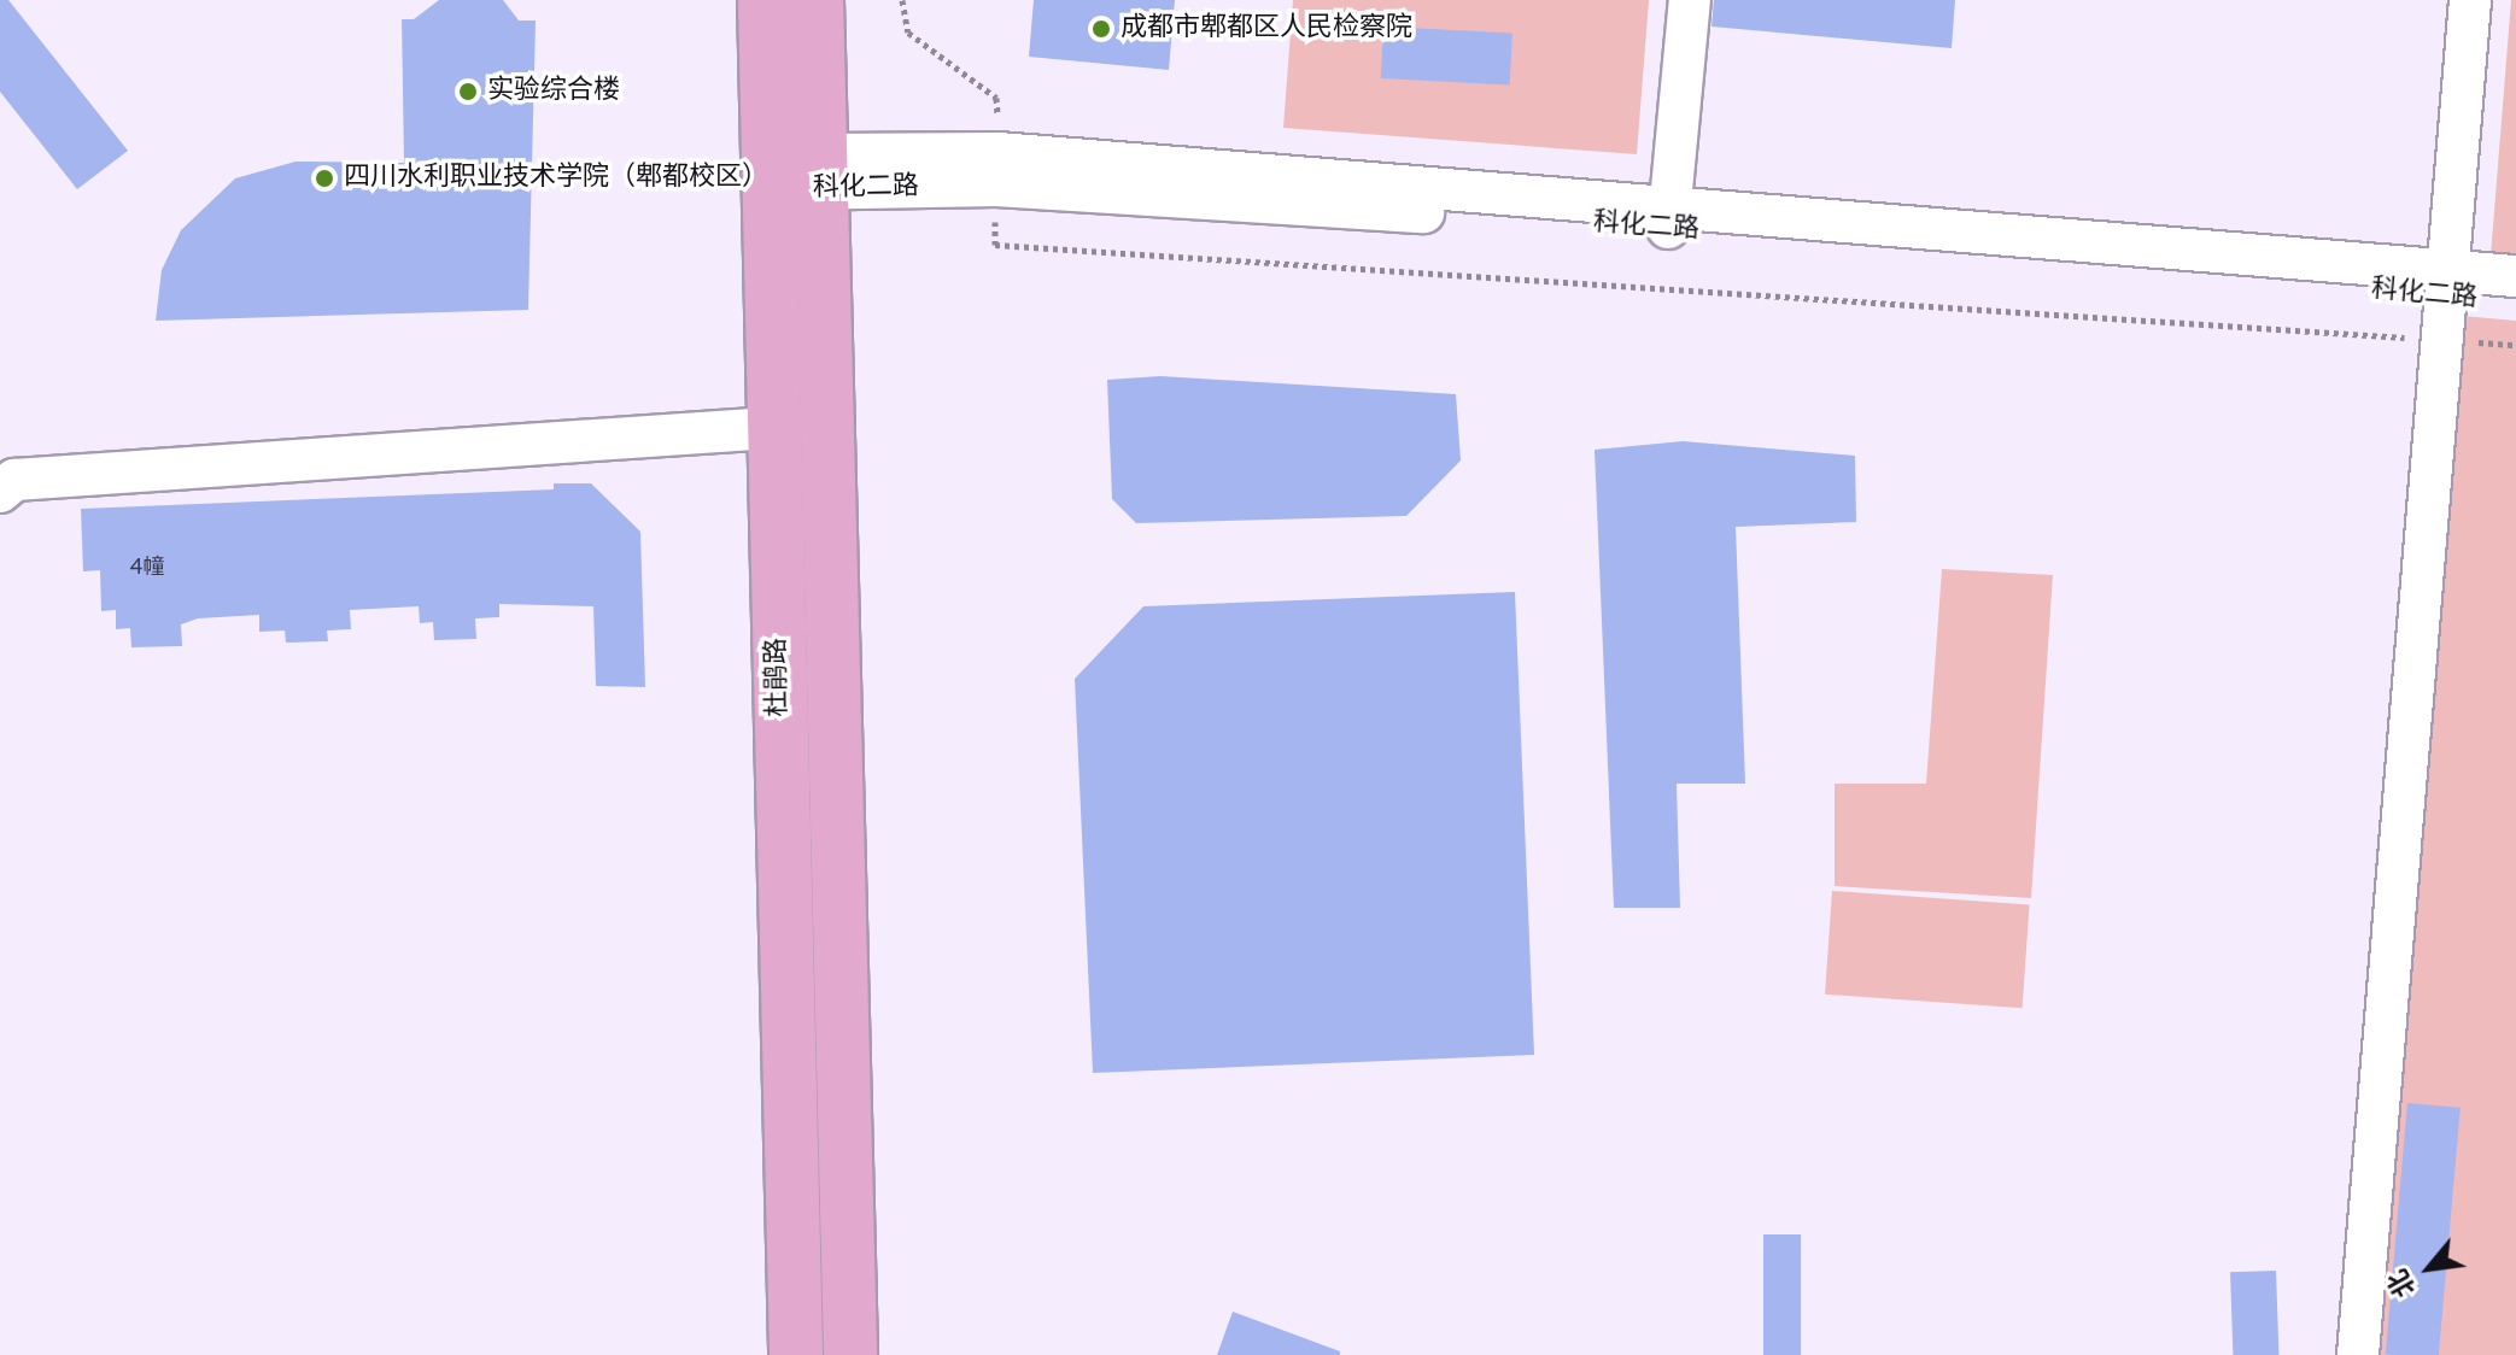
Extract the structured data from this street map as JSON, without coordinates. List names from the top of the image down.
{
  "streets": {
    "main road": ["杜鹃路"],
    "street": ["科化二路"]
  },
  "crossings": [
    ["科化二路", "杜鹃路"]
  ],
  "places": ["成都市郫都区人民检察院", "实验综合楼", "四川水利职业技术学院（郫都校区）"],
  "house_numbers": ["4幢"],
  "north": "bottom left"
}
